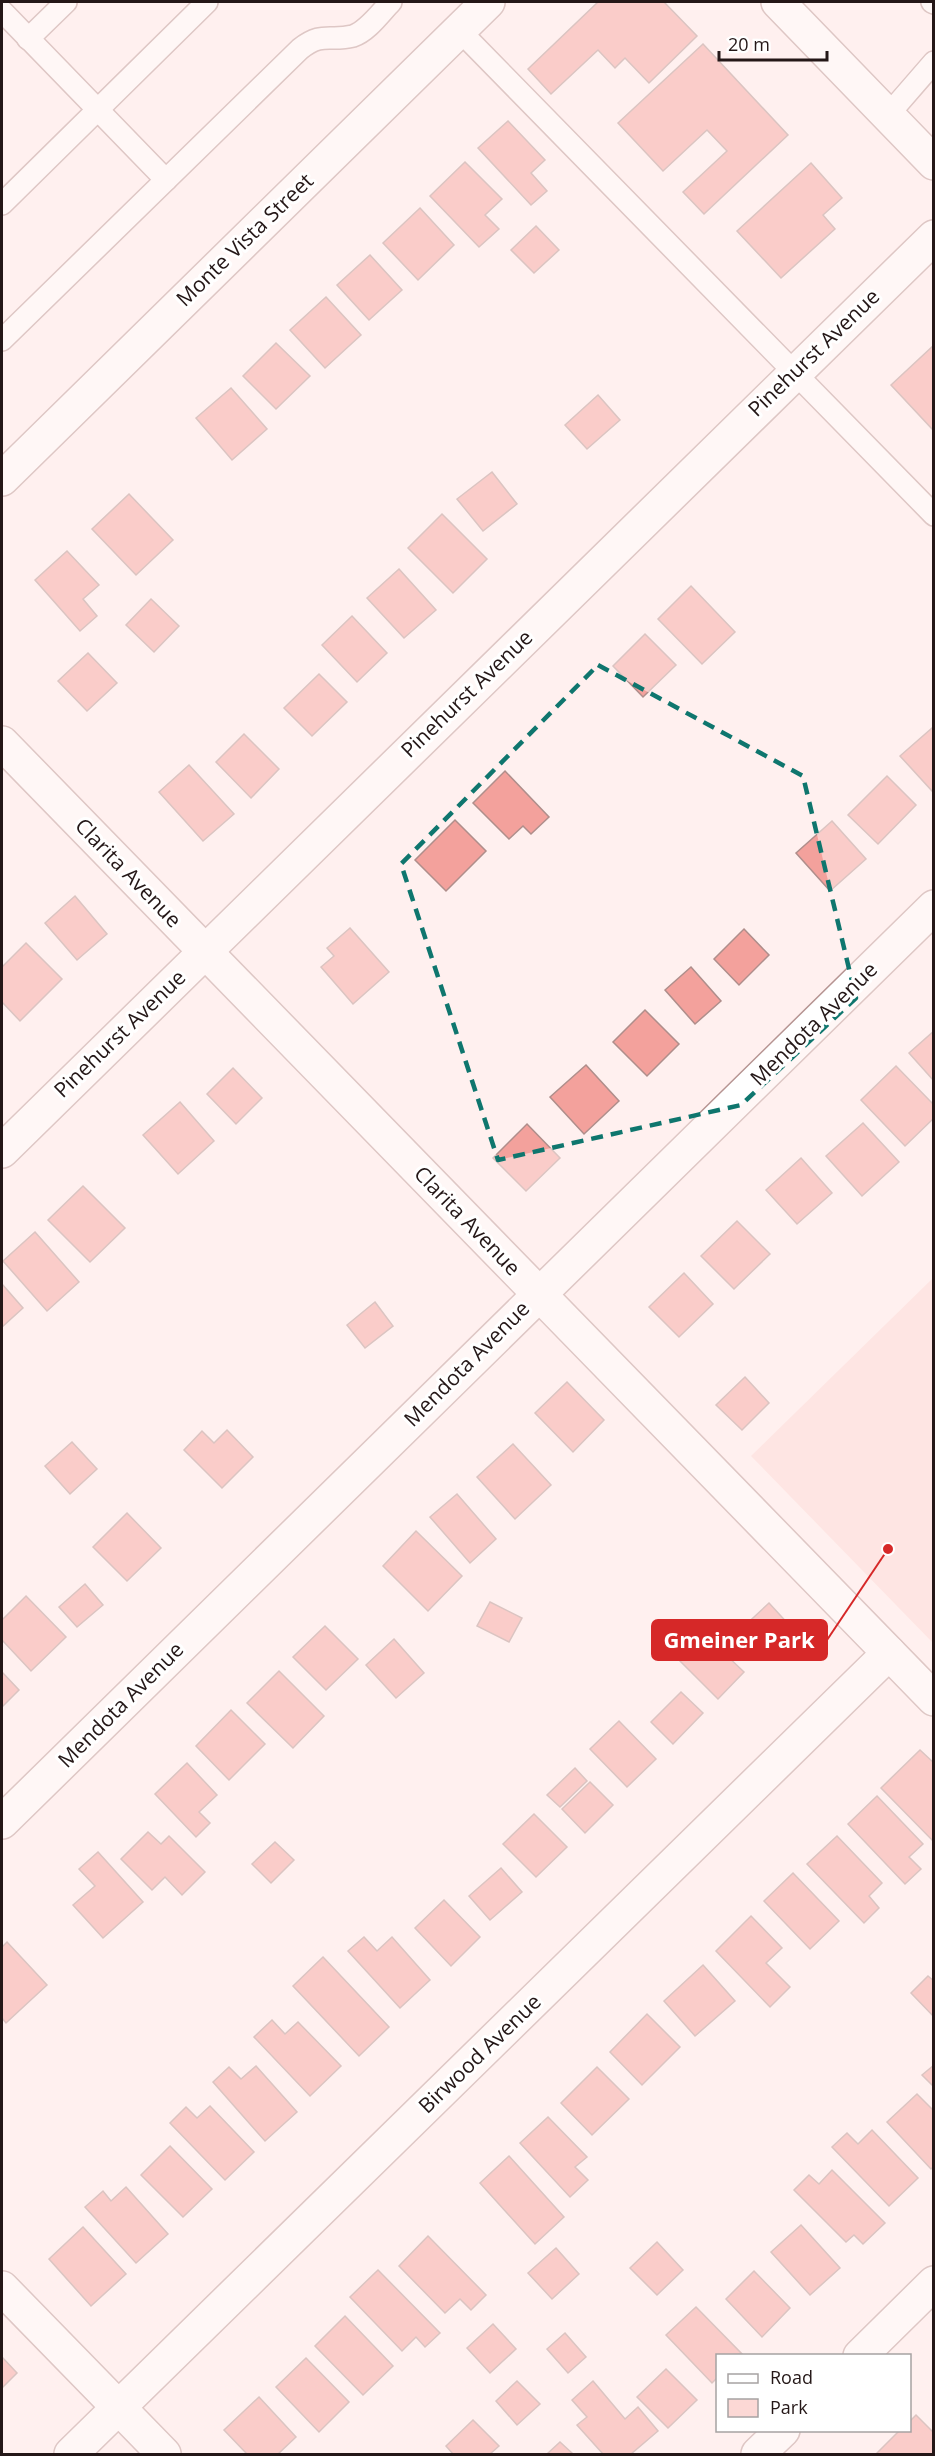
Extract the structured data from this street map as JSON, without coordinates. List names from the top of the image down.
{
  "streets": {
    "street": [
      "Monte Vista Street",
      "Pinehurst Avenue",
      "Clarita Avenue",
      "Mendota Avenue",
      "Birwood Avenue"
    ]
  },
  "crossings": [
    ["Pinehurst Avenue", "Clarita Avenue"],
    ["Clarita Avenue", "Mendota Avenue"],
    ["Clarita Avenue", "Birwood Avenue"]
  ],
  "places": ["Gmeiner Park"],
  "legend": ["Road", "Park"],
  "scale_bar": "20 m"
}
